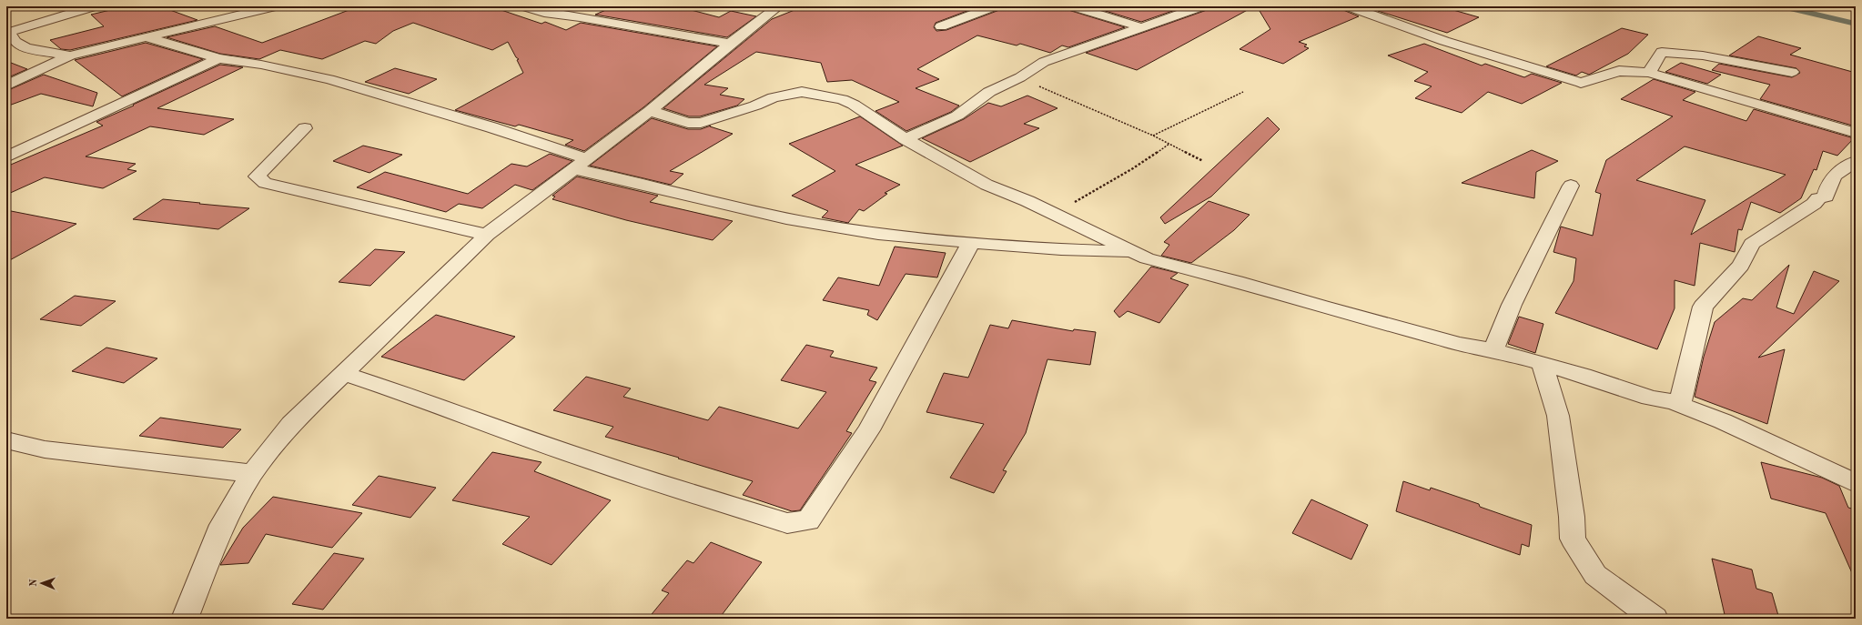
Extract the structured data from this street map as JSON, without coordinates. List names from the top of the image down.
{
  "north": "left"
}
